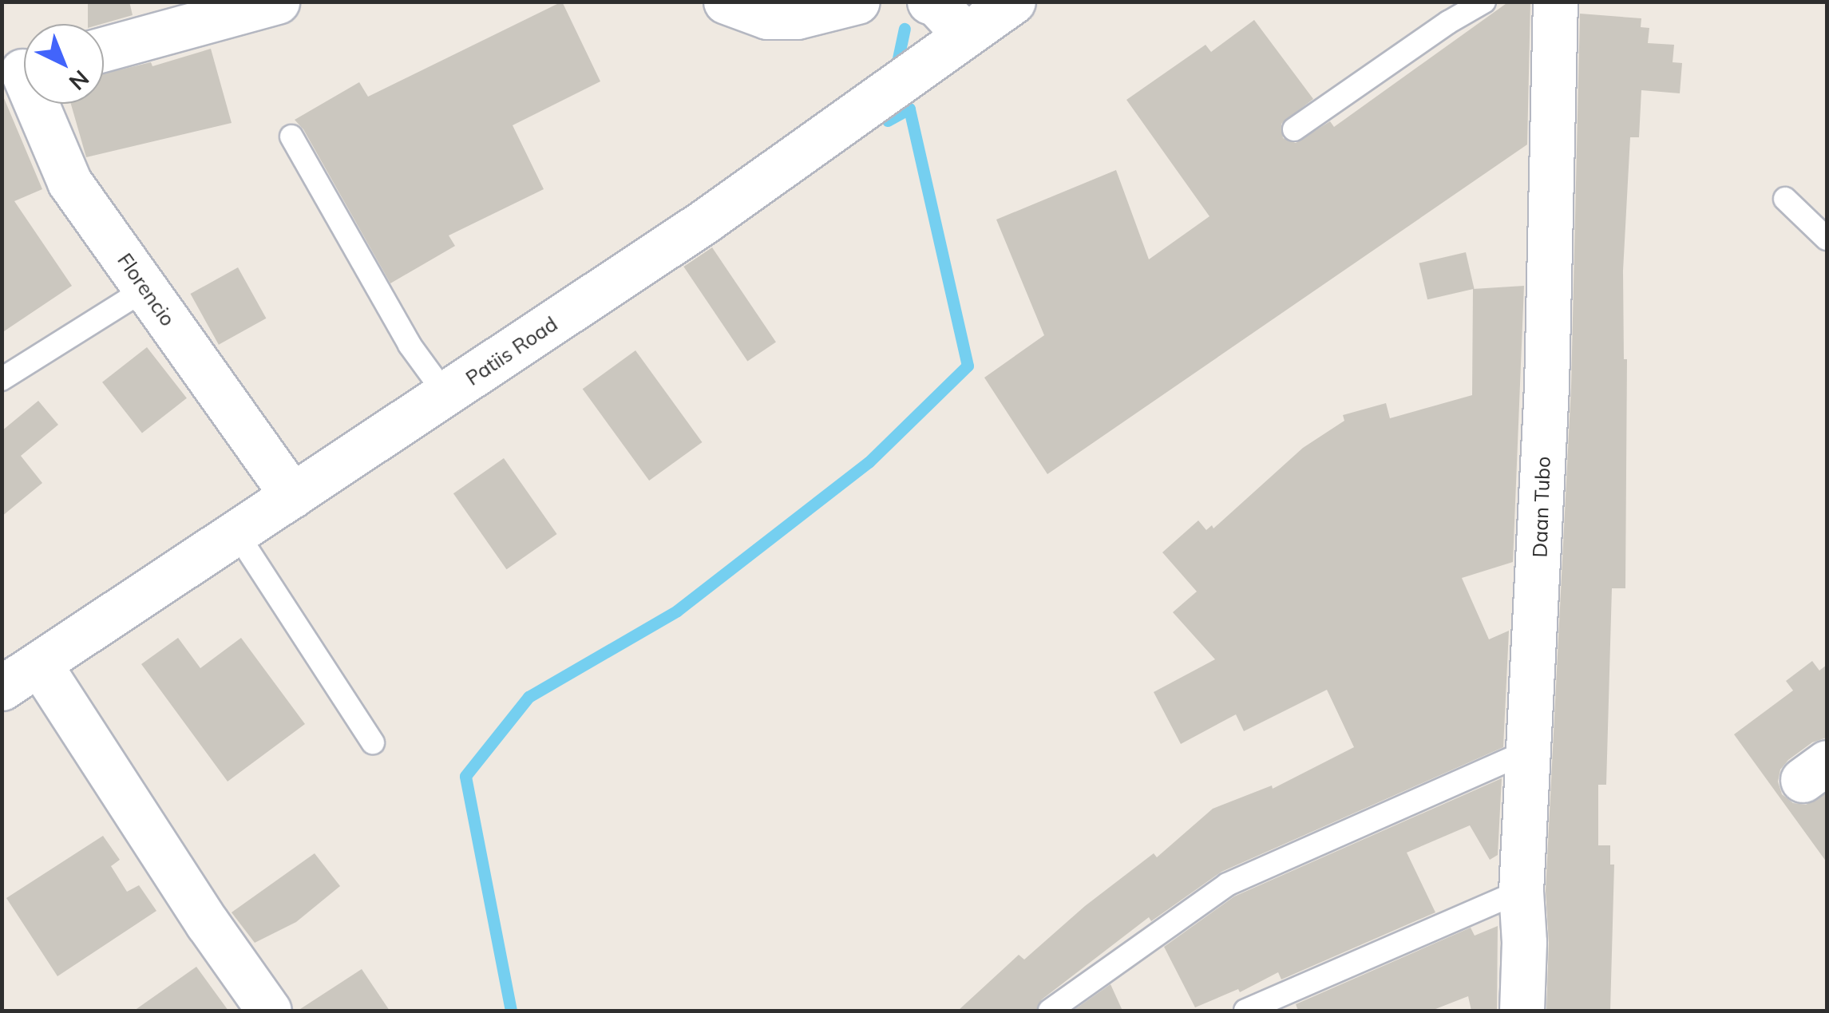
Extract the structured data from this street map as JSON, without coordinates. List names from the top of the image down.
{
  "streets": {
    "street": ["Florencio", "Patiis Road", "Daan Tubo"]
  },
  "crossings": [
    ["Florencio", "Patiis Road"]
  ],
  "north": "bottom right"
}
